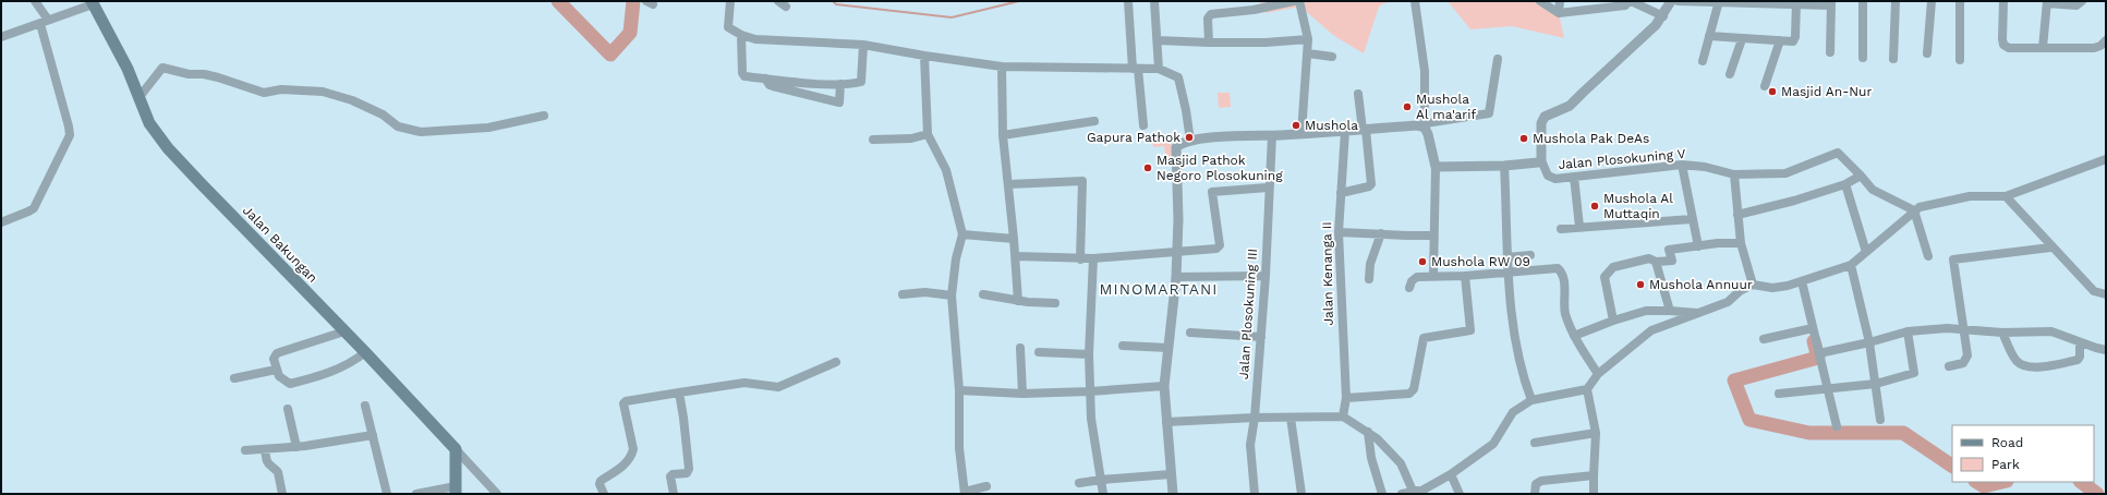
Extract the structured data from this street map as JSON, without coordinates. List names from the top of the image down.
{
  "streets": {
    "main road": ["Jalan Bakungan"],
    "street": ["Jalan Plosokuning V", "Jalan Kenanga II", "Jalan Plosokuning III"]
  },
  "districts": ["MINOMARTANI"],
  "places": [
    "Masjid An-Nur",
    "Mushola Al ma'arif",
    "Mushola",
    "Gapura Pathok",
    "Mushola Pak DeAs",
    "Masjid Pathok Negoro Plosokuning",
    "Mushola Al Muttaqin",
    "Mushola RW 09",
    "Mushola Annuur"
  ],
  "legend": ["Road", "Park"]
}
